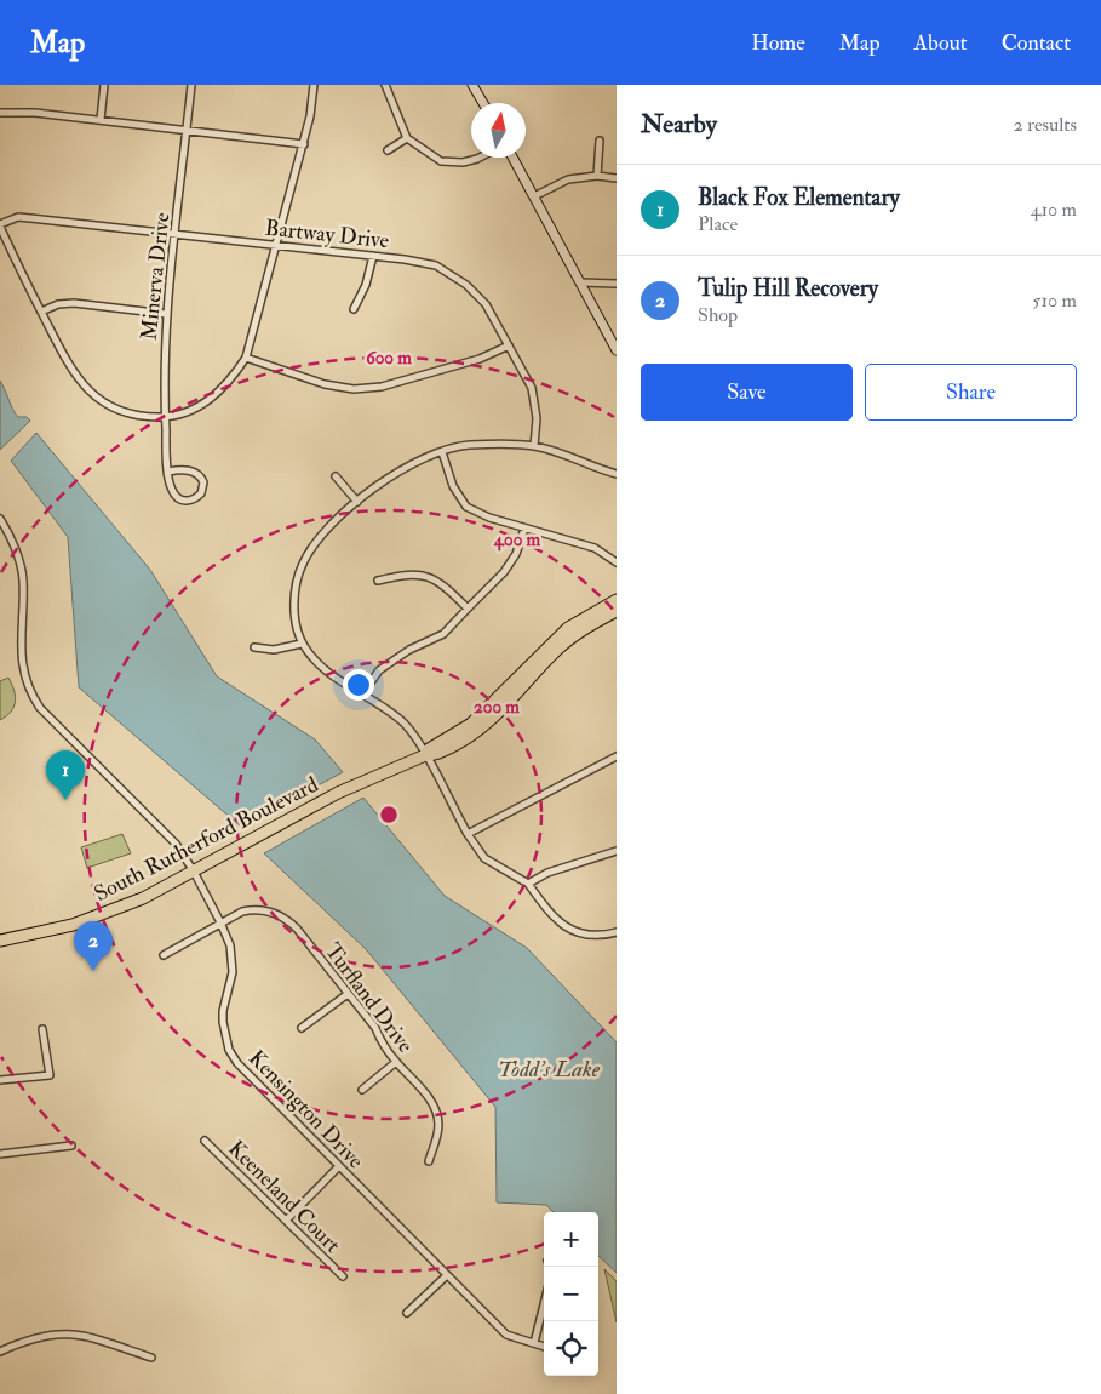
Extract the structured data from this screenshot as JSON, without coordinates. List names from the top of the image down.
{
  "streets": {
    "highway": ["South Rutherford Boulevard"],
    "street": [
      "Bartway Drive",
      "Minerva Drive",
      "Turfland Drive",
      "Kensington Drive",
      "Keeneland Court"
    ]
  },
  "crossings": [
    ["Bartway Drive", "Minerva Drive"],
    ["South Rutherford Boulevard", "Kensington Drive"],
    ["Turfland Drive", "Kensington Drive"]
  ],
  "water": ["Todd's Lake"],
  "north": "top",
  "page": {
    "header": "Map",
    "nav": [
      "Home",
      "Map",
      "About",
      "Contact"
    ],
    "heading": ["Nearby", "2 results"],
    "list": [
      {
        "mark": "1",
        "name": "Black Fox Elementary",
        "note": "Place",
        "value": "410 m"
      },
      {
        "mark": "2",
        "name": "Tulip Hill Recovery",
        "note": "Shop",
        "value": "510 m"
      }
    ],
    "buttons": ["Save", "Share"],
    "pins": ["1", "2"],
    "map_buttons": ["+", "−"]
  },
  "rings": ["600 m", "400 m", "200 m"]
}
